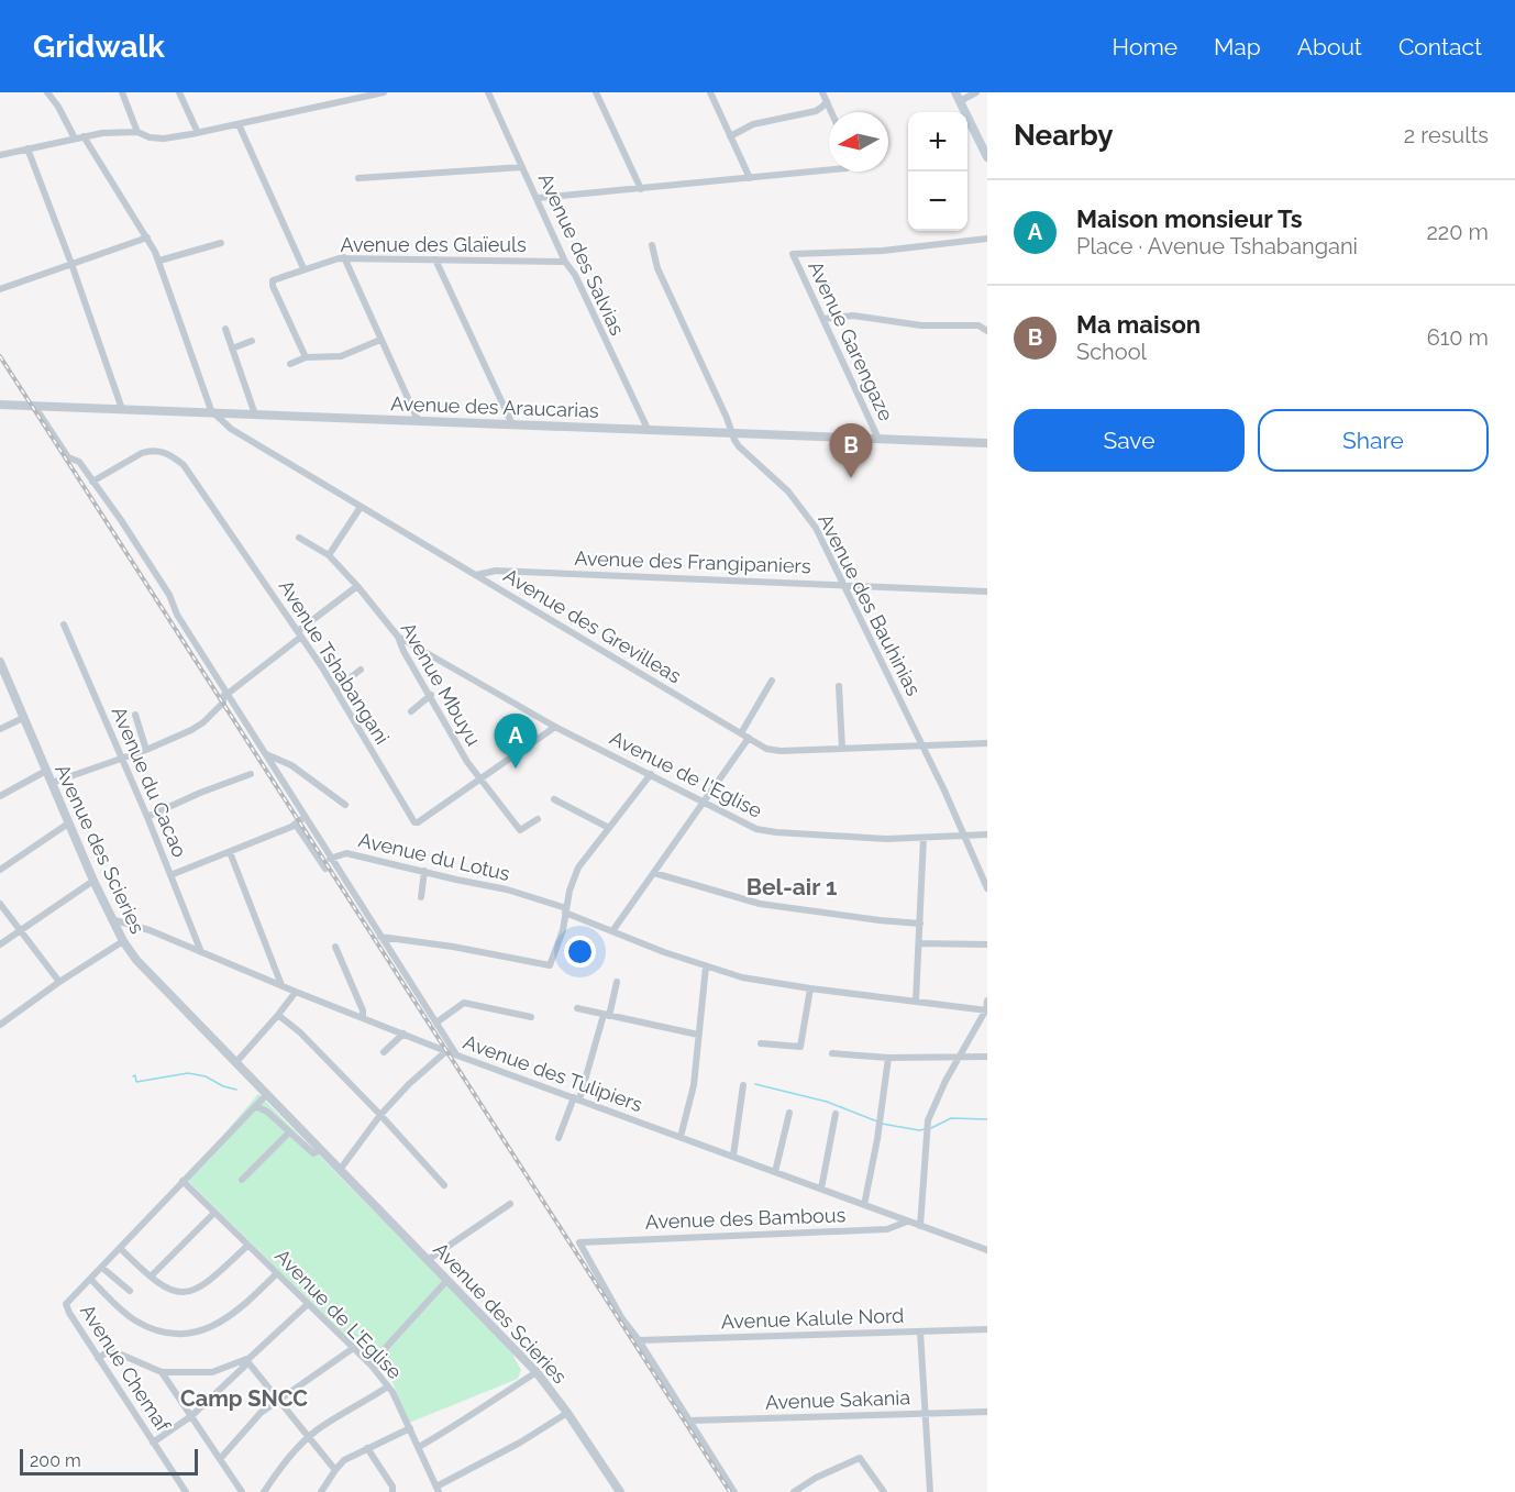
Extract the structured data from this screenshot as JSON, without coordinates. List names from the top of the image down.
{
  "streets": {
    "street": [
      "Avenue des Glaïeuls",
      "Avenue des Salvias",
      "Avenue Garengaze",
      "Avenue des Araucarias",
      "Avenue des Frangipaniers",
      "Avenue des Bauhinias",
      "Avenue des Grevilleas",
      "Avenue Tshabangani",
      "Avenue Mbuyu",
      "Avenue de l'Eglise",
      "Avenue du Cacao",
      "Avenue des Scieries",
      "Avenue du Lotus",
      "Avenue des Tulipiers",
      "Avenue des Bambous",
      "Avenue de L'Eglise",
      "Avenue Kalule Nord",
      "Avenue Chemaf",
      "Avenue Sakania"
    ]
  },
  "crossings": [
    ["Avenue des Glaïeuls", "Avenue des Salvias"],
    ["Avenue des Salvias", "Avenue des Araucarias"],
    ["Avenue Garengaze", "Avenue des Araucarias"],
    ["Avenue des Araucarias", "Avenue des Bauhinias"],
    ["Avenue des Araucarias", "Avenue des Grevilleas"],
    ["Avenue des Araucarias", "Avenue du Lotus"],
    ["Avenue des Frangipaniers", "Avenue des Bauhinias"],
    ["Avenue des Frangipaniers", "Avenue des Grevilleas"],
    ["Avenue des Bauhinias", "Avenue des Grevilleas"],
    ["Avenue des Bauhinias", "Avenue de l'Eglise"],
    ["Avenue Tshabangani", "Avenue Mbuyu"],
    ["Avenue Tshabangani", "Avenue de l'Eglise"],
    ["Avenue Tshabangani", "Avenue du Lotus"],
    ["Avenue Mbuyu", "Avenue de l'Eglise"],
    ["Avenue du Cacao", "Avenue des Tulipiers"],
    ["Avenue des Scieries", "Avenue des Tulipiers"],
    ["Avenue des Scieries", "Avenue Chemaf"],
    ["Avenue des Tulipiers", "Avenue des Bambous"],
    ["Avenue des Bambous", "Avenue Kalule Nord"],
    ["Avenue de L'Eglise", "Avenue Chemaf"]
  ],
  "districts": ["Bel-air 1", "Camp SNCC"],
  "scale_bar": "200 m",
  "north": "left",
  "page": {
    "header": "Gridwalk",
    "nav": [
      "Home",
      "Map",
      "About",
      "Contact"
    ],
    "heading": ["Nearby", "2 results"],
    "map_buttons": ["+", "−"],
    "list": [
      {
        "mark": "A",
        "name": "Maison monsieur Ts",
        "note": "Place · Avenue Tshabangani",
        "value": "220 m"
      },
      {
        "mark": "B",
        "name": "Ma maison",
        "note": "School",
        "value": "610 m"
      }
    ],
    "buttons": ["Save", "Share"],
    "pins": ["B", "A"],
    "scale": "200 m"
  }
}
